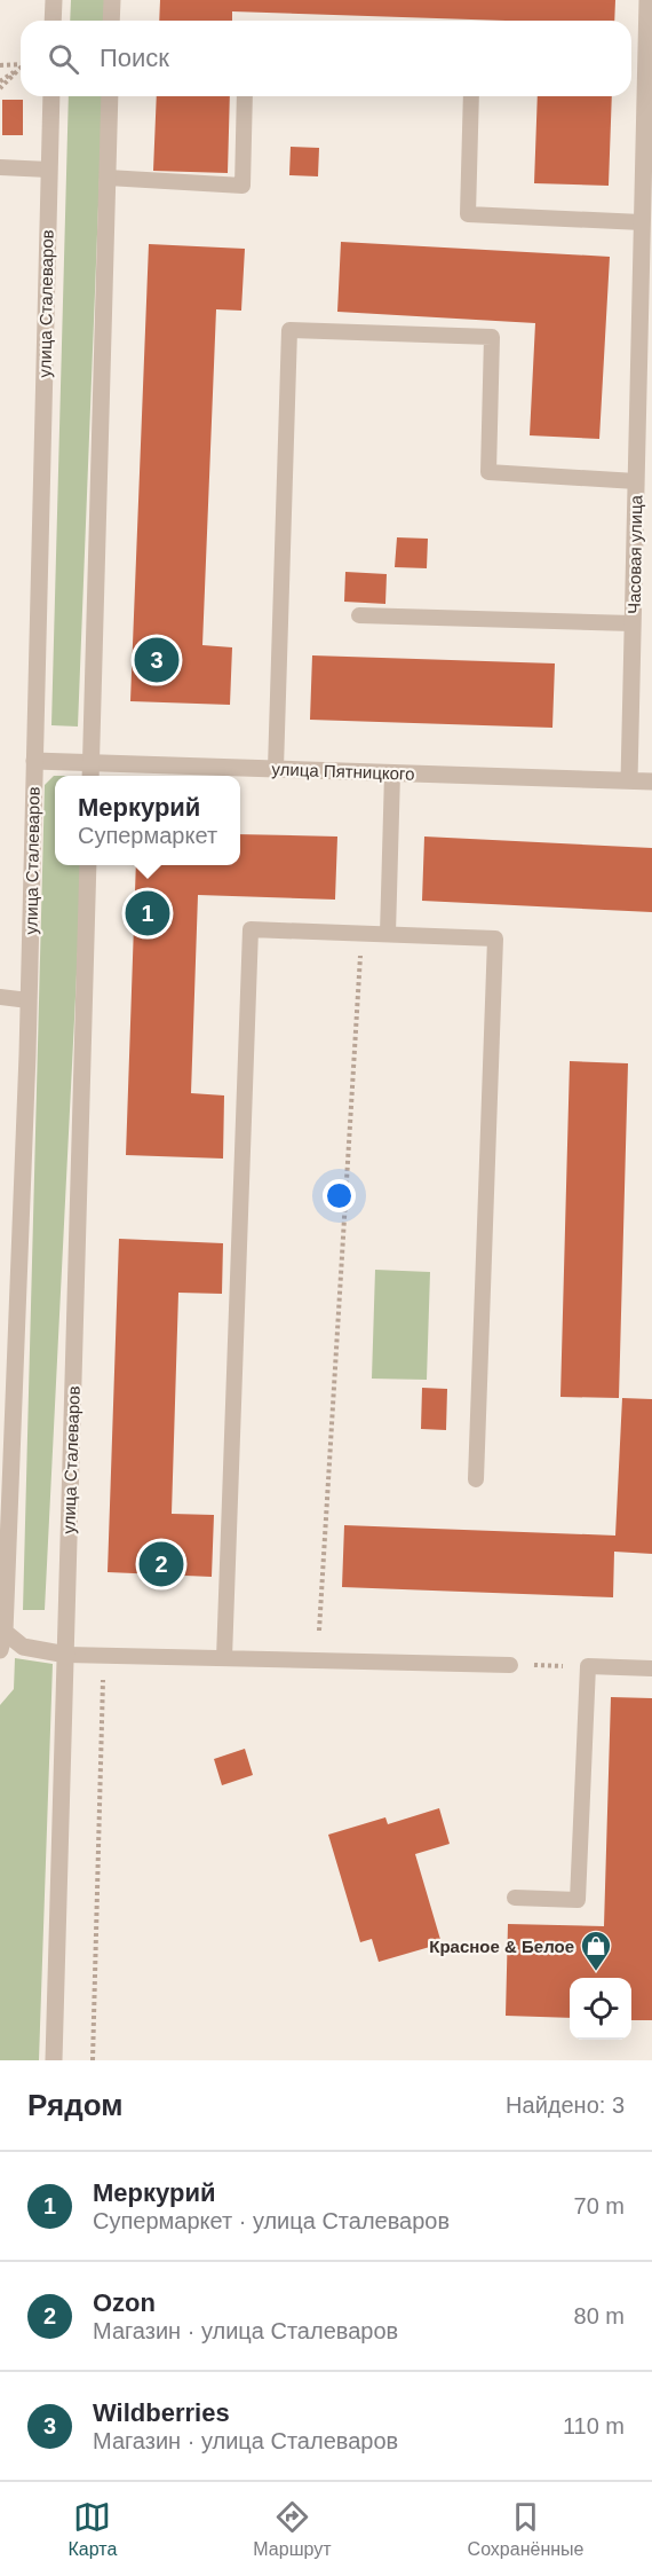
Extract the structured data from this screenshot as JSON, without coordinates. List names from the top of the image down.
{
  "streets": {
    "street": ["улица Сталеваров", "Часовая улица", "улица Пятницкого"]
  },
  "crossings": [
    ["улица Сталеваров", "улица Пятницкого"],
    ["Часовая улица", "улица Пятницкого"]
  ],
  "places": {
    "shop": ["Красное & Белое"]
  },
  "page": {
    "search": "Поиск",
    "pins": ["3", "1", "2"],
    "popup": ["Меркурий", "Супермаркет"],
    "heading": ["Рядом", "Найдено: 3"],
    "list": [
      {
        "mark": "1",
        "name": "Меркурий",
        "note": "Супермаркет · улица Сталеваров",
        "value": "70 m"
      },
      {
        "mark": "2",
        "name": "Ozon",
        "note": "Магазин · улица Сталеваров",
        "value": "80 m"
      },
      {
        "mark": "3",
        "name": "Wildberries",
        "note": "Магазин · улица Сталеваров",
        "value": "110 m"
      }
    ],
    "nav": ["Карта", "Маршрут", "Сохранённые"]
  }
}
